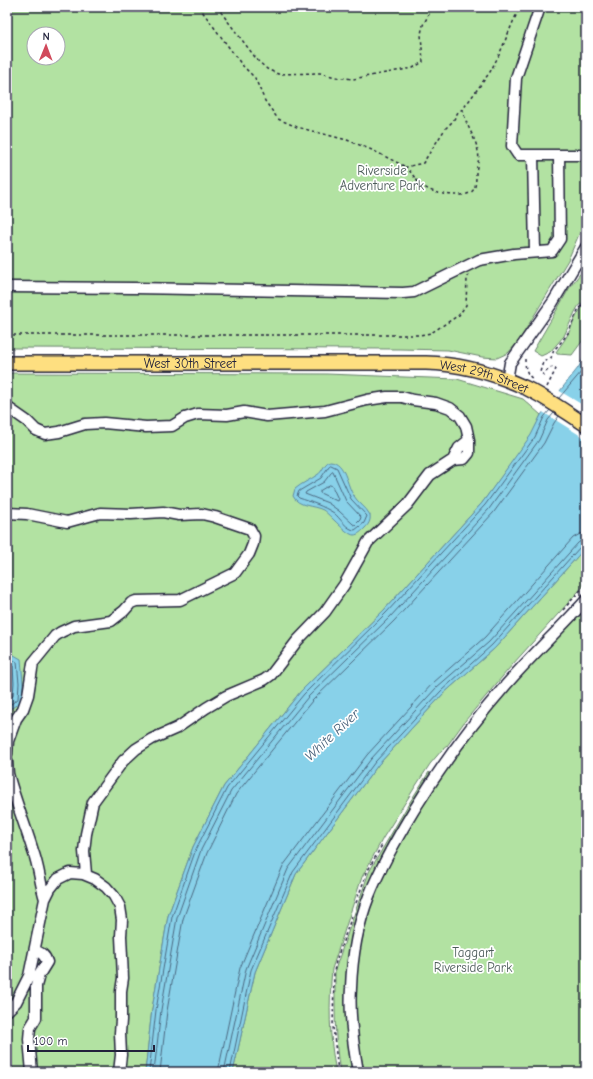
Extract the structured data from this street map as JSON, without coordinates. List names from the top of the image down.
{
  "streets": {
    "main road": ["West 30th Street", "West 29th Street"]
  },
  "crossings": [
    ["West 30th Street", "West 29th Street"]
  ],
  "water": ["White River"],
  "parks": ["Riverside Adventure Park", "Taggart Riverside Park"],
  "scale_bar": "100 m",
  "north": "top"
}
